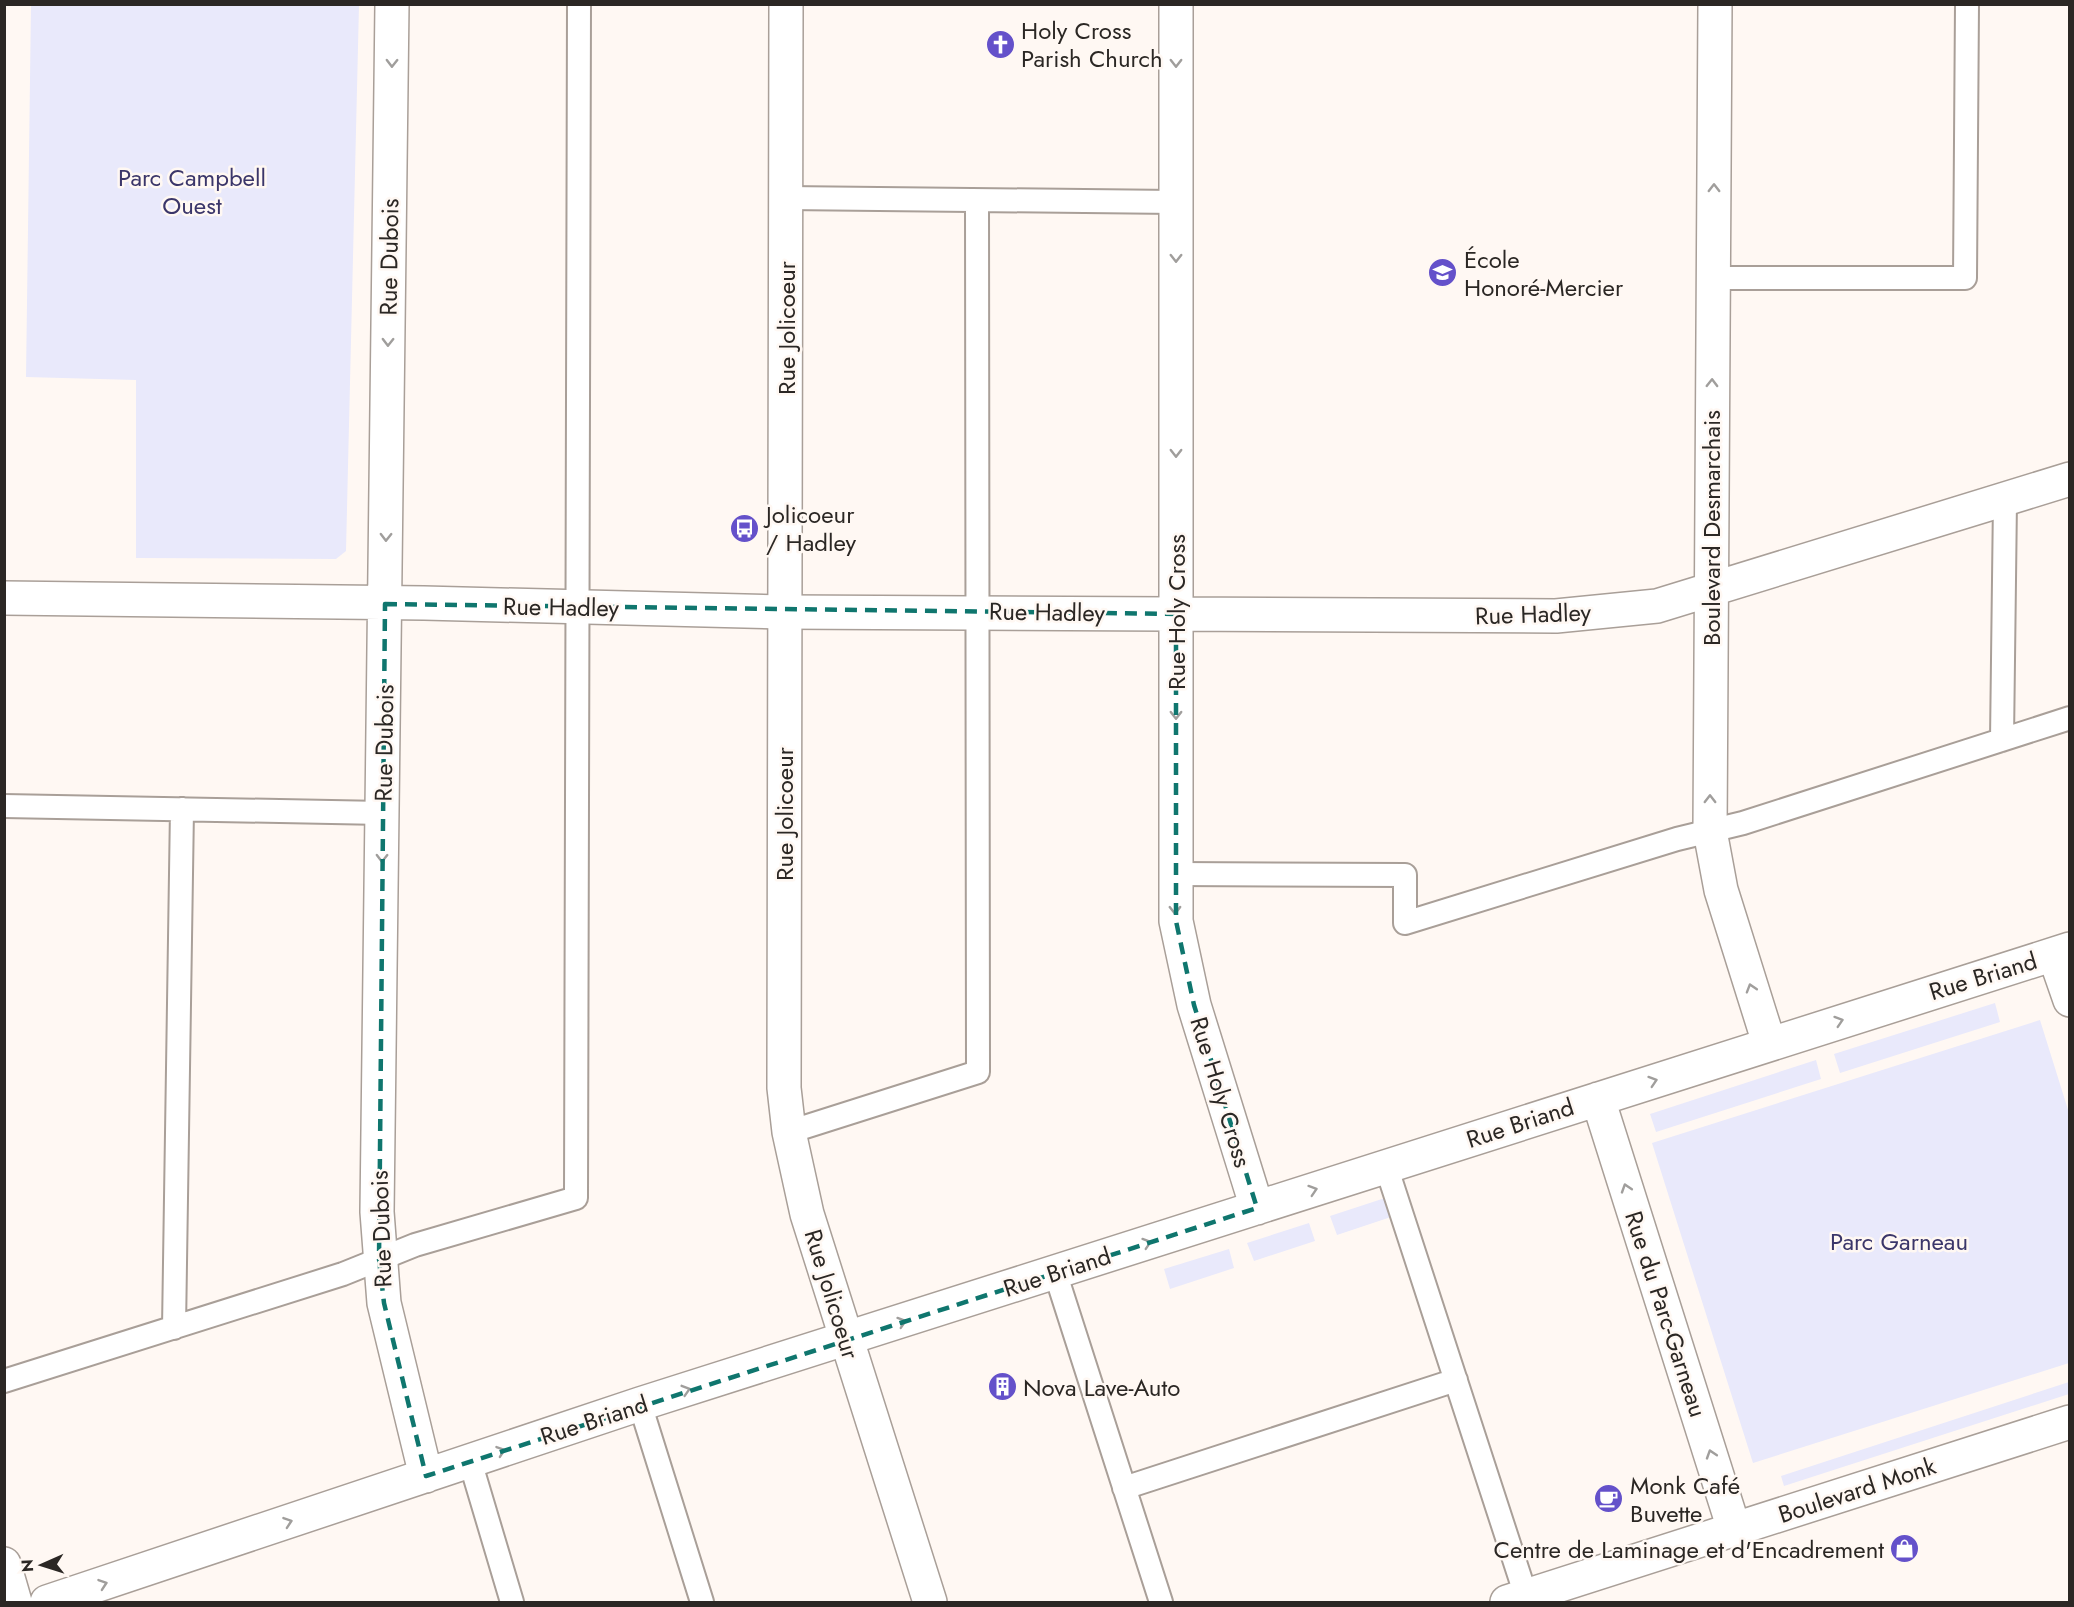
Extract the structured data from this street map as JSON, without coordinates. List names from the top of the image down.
{
  "streets": {
    "street": [
      "Rue Dubois",
      "Rue Jolicoeur",
      "Boulevard Desmarchais",
      "Rue Hadley",
      "Rue Holy Cross",
      "Rue Briand",
      "Rue du Parc-Garneau",
      "Boulevard Monk"
    ]
  },
  "crossings": [
    ["Rue Dubois", "Rue Hadley"],
    ["Rue Dubois", "Rue Briand"],
    ["Rue Jolicoeur", "Rue Hadley"],
    ["Rue Jolicoeur", "Rue Briand"],
    ["Boulevard Desmarchais", "Rue Hadley"],
    ["Boulevard Desmarchais", "Rue Briand"],
    ["Rue Hadley", "Rue Holy Cross"],
    ["Rue Holy Cross", "Rue Briand"],
    ["Rue Briand", "Rue du Parc-Garneau"],
    ["Rue du Parc-Garneau", "Boulevard Monk"]
  ],
  "one_way": [
    "Rue Dubois",
    "Boulevard Desmarchais",
    "Rue Holy Cross",
    "Rue Briand",
    "Rue du Parc-Garneau"
  ],
  "parks": ["Parc Campbell Ouest", "Parc Garneau"],
  "places": {
    "church": ["Holy Cross Parish Church"],
    "school or university": ["École Honoré-Mercier"],
    "bus stop": ["Jolicoeur / Hadley"],
    "building": ["Nova Lave-Auto"],
    "cafe": ["Monk Café Buvette"],
    "shop": ["Centre de Laminage et d'Encadrement"]
  },
  "north": "left"
}
